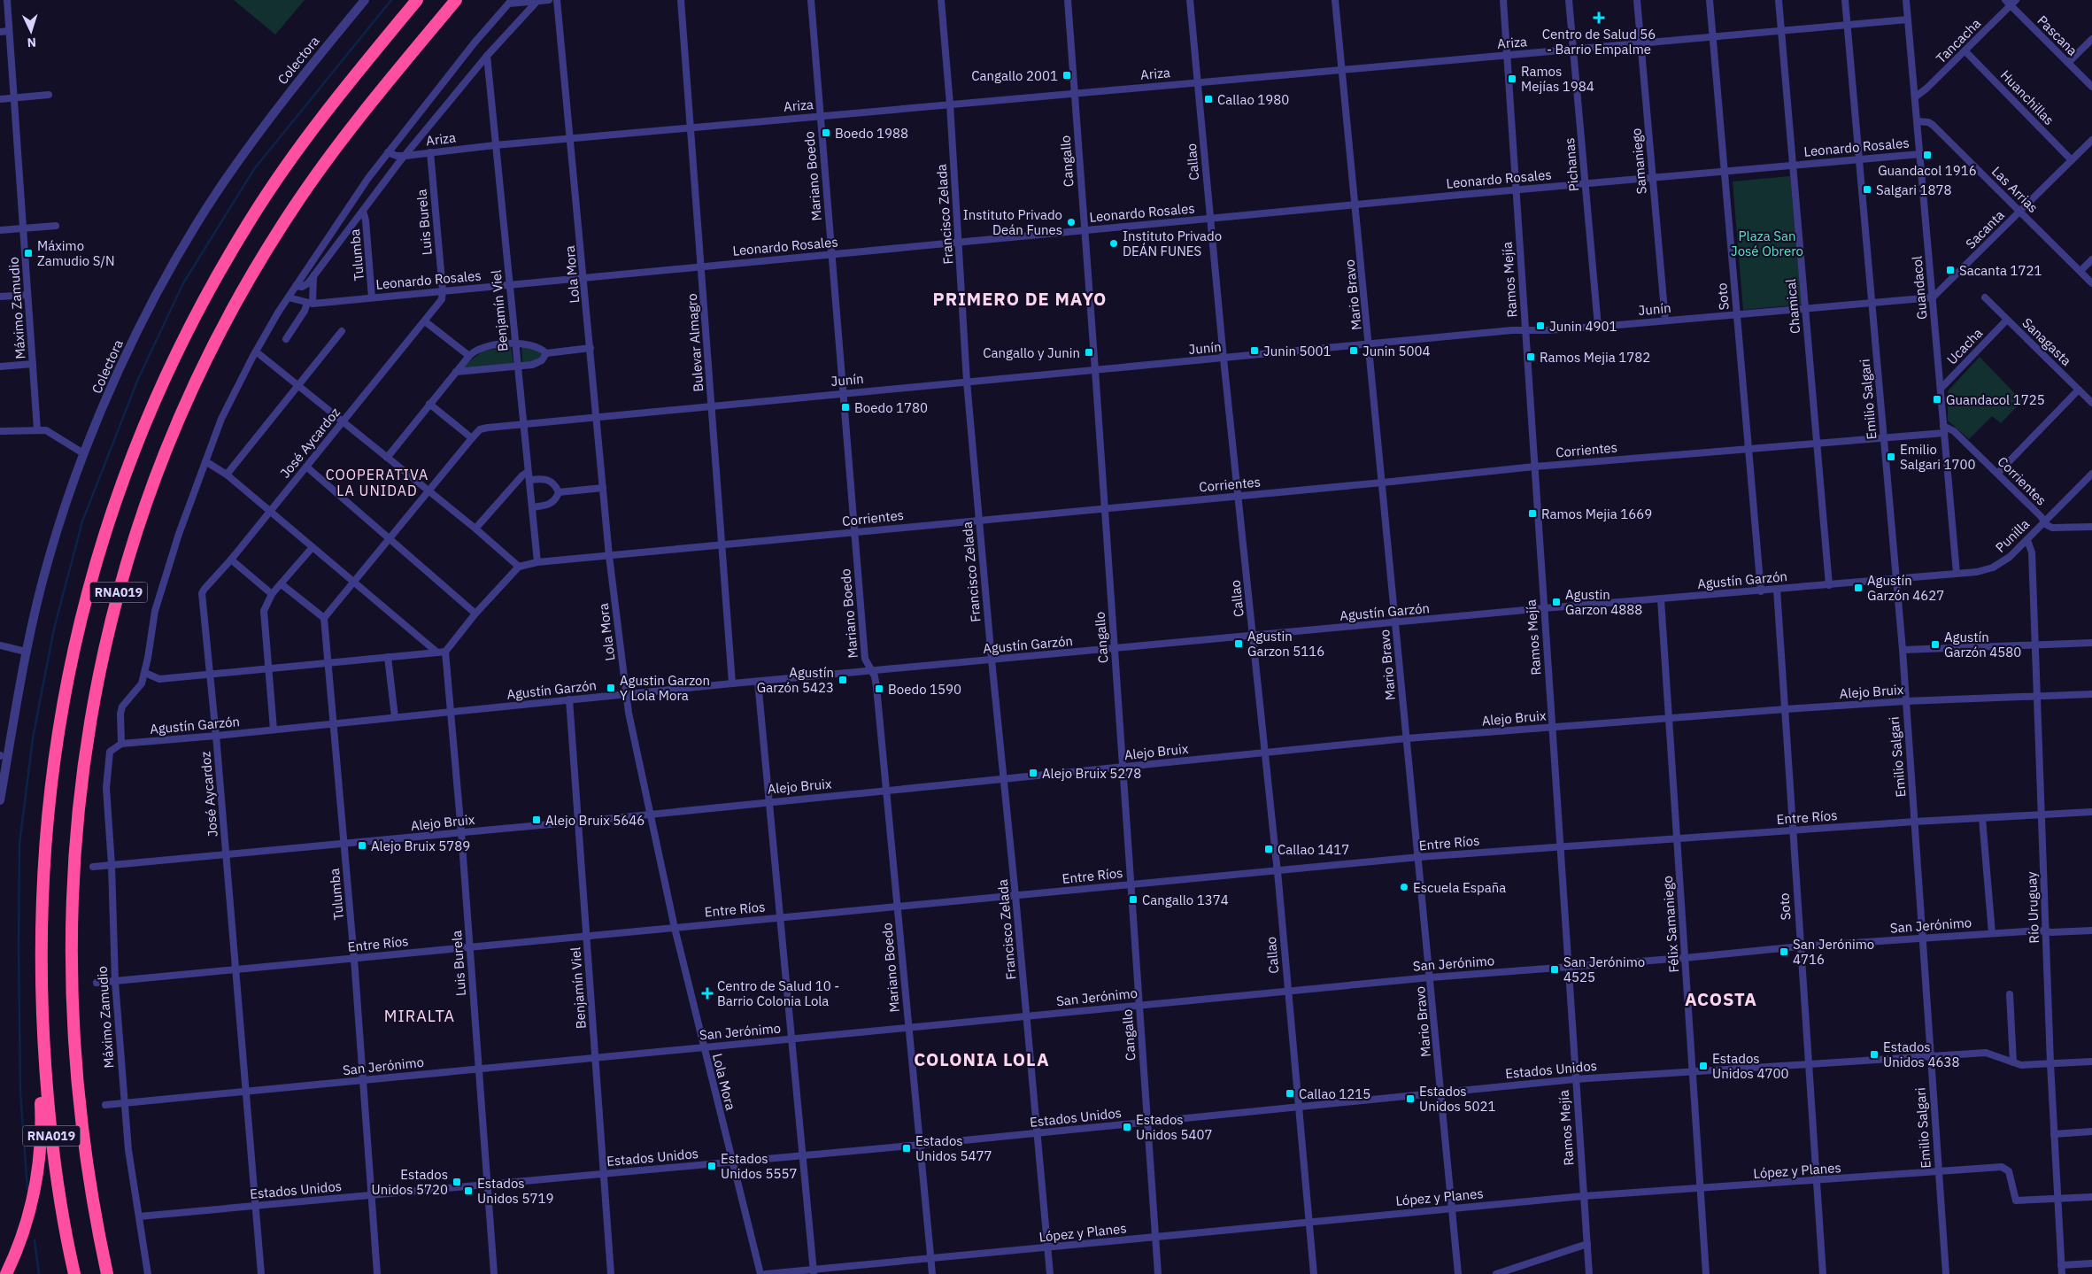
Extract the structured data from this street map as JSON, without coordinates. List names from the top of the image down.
{
  "streets": {
    "highway": ["RNA019"],
    "street": [
      "Pascana",
      "Tancacha",
      "Ariza",
      "Colectora",
      "Huanchillas",
      "Leonardo Rosales",
      "Cangallo",
      "Samaniego",
      "Callao",
      "Pichanas",
      "Mariano Boedo",
      "Las Arrias",
      "Francisco Zelada",
      "Luis Burela",
      "Sacanta",
      "Tulumba",
      "Lola Mora",
      "Ramos Mejía",
      "Guandacol",
      "Mario Bravo",
      "Soto",
      "Chamical",
      "Máximo Zamudio",
      "Junín",
      "Benjamín Viel",
      "Sanagasta",
      "Bulevar Almagro",
      "Ucacha",
      "Emilio Salgari",
      "José Aycardoz",
      "Corrientes",
      "Punilla",
      "Agustín Garzón",
      "Alejo Bruix",
      "Entre Ríos",
      "Río Uruguay",
      "Félix Samaniego",
      "San Jerónimo",
      "Estados Unidos",
      "López y Planes"
    ]
  },
  "crossings": [
    ["Pascana", "Tancacha"],
    ["Tancacha", "Huanchillas"],
    ["Tancacha", "Guandacol"],
    ["Ariza", "Cangallo"],
    ["Ariza", "Samaniego"],
    ["Ariza", "Callao"],
    ["Ariza", "Pichanas"],
    ["Ariza", "Mariano Boedo"],
    ["Ariza", "Francisco Zelada"],
    ["Ariza", "Luis Burela"],
    ["Ariza", "Tulumba"],
    ["Ariza", "Lola Mora"],
    ["Ariza", "Ramos Mejía"],
    ["Ariza", "Guandacol"],
    ["Ariza", "Mario Bravo"],
    ["Ariza", "Soto"],
    ["Ariza", "Chamical"],
    ["Ariza", "Benjamín Viel"],
    ["Ariza", "Bulevar Almagro"],
    ["Ariza", "Emilio Salgari"],
    ["Huanchillas", "Sacanta"],
    ["Leonardo Rosales", "Cangallo"],
    ["Leonardo Rosales", "Samaniego"],
    ["Leonardo Rosales", "Callao"],
    ["Leonardo Rosales", "Pichanas"],
    ["Leonardo Rosales", "Mariano Boedo"],
    ["Leonardo Rosales", "Francisco Zelada"],
    ["Leonardo Rosales", "Luis Burela"],
    ["Leonardo Rosales", "Tulumba"],
    ["Leonardo Rosales", "Lola Mora"],
    ["Leonardo Rosales", "Ramos Mejía"],
    ["Leonardo Rosales", "Guandacol"],
    ["Leonardo Rosales", "Mario Bravo"],
    ["Leonardo Rosales", "Soto"],
    ["Leonardo Rosales", "Chamical"],
    ["Leonardo Rosales", "Benjamín Viel"],
    ["Leonardo Rosales", "Bulevar Almagro"],
    ["Leonardo Rosales", "Emilio Salgari"],
    ["Leonardo Rosales", "José Aycardoz"],
    ["Cangallo", "Junín"],
    ["Cangallo", "Corrientes"],
    ["Cangallo", "Agustín Garzón"],
    ["Cangallo", "Alejo Bruix"],
    ["Cangallo", "Entre Ríos"],
    ["Cangallo", "San Jerónimo"],
    ["Cangallo", "Estados Unidos"],
    ["Cangallo", "López y Planes"],
    ["Samaniego", "Junín"],
    ["Callao", "Junín"],
    ["Callao", "Corrientes"],
    ["Callao", "Agustín Garzón"],
    ["Callao", "Alejo Bruix"],
    ["Callao", "Entre Ríos"],
    ["Callao", "San Jerónimo"],
    ["Callao", "Estados Unidos"],
    ["Callao", "López y Planes"],
    ["Pichanas", "Junín"],
    ["Mariano Boedo", "Junín"],
    ["Mariano Boedo", "Corrientes"],
    ["Mariano Boedo", "Agustín Garzón"],
    ["Mariano Boedo", "Alejo Bruix"],
    ["Mariano Boedo", "Entre Ríos"],
    ["Mariano Boedo", "San Jerónimo"],
    ["Mariano Boedo", "Estados Unidos"],
    ["Mariano Boedo", "López y Planes"],
    ["Las Arrias", "Sacanta"],
    ["Las Arrias", "Guandacol"],
    ["Francisco Zelada", "Junín"],
    ["Francisco Zelada", "Corrientes"],
    ["Francisco Zelada", "Agustín Garzón"],
    ["Francisco Zelada", "Alejo Bruix"],
    ["Francisco Zelada", "Entre Ríos"],
    ["Francisco Zelada", "San Jerónimo"],
    ["Francisco Zelada", "Estados Unidos"],
    ["Francisco Zelada", "López y Planes"],
    ["Luis Burela", "José Aycardoz"],
    ["Luis Burela", "Agustín Garzón"],
    ["Luis Burela", "Alejo Bruix"],
    ["Luis Burela", "Entre Ríos"],
    ["Luis Burela", "San Jerónimo"],
    ["Luis Burela", "Estados Unidos"],
    ["Sacanta", "Guandacol"],
    ["Sacanta", "Junín"],
    ["Tulumba", "Agustín Garzón"],
    ["Tulumba", "Alejo Bruix"],
    ["Tulumba", "Entre Ríos"],
    ["Tulumba", "San Jerónimo"],
    ["Tulumba", "Estados Unidos"],
    ["Lola Mora", "Junín"],
    ["Lola Mora", "Corrientes"],
    ["Lola Mora", "Agustín Garzón"],
    ["Lola Mora", "Alejo Bruix"],
    ["Lola Mora", "Entre Ríos"],
    ["Lola Mora", "San Jerónimo"],
    ["Lola Mora", "Estados Unidos"],
    ["Ramos Mejía", "Junín"],
    ["Ramos Mejía", "Corrientes"],
    ["Ramos Mejía", "Agustín Garzón"],
    ["Ramos Mejía", "Alejo Bruix"],
    ["Ramos Mejía", "Entre Ríos"],
    ["Ramos Mejía", "San Jerónimo"],
    ["Ramos Mejía", "Estados Unidos"],
    ["Ramos Mejía", "López y Planes"],
    ["Guandacol", "Junín"],
    ["Guandacol", "Ucacha"],
    ["Guandacol", "Corrientes"],
    ["Guandacol", "Punilla"],
    ["Guandacol", "Agustín Garzón"],
    ["Mario Bravo", "Junín"],
    ["Mario Bravo", "Corrientes"],
    ["Mario Bravo", "Agustín Garzón"],
    ["Mario Bravo", "Alejo Bruix"],
    ["Mario Bravo", "Entre Ríos"],
    ["Mario Bravo", "San Jerónimo"],
    ["Mario Bravo", "Estados Unidos"],
    ["Mario Bravo", "López y Planes"],
    ["Soto", "Junín"],
    ["Soto", "Corrientes"],
    ["Soto", "Agustín Garzón"],
    ["Soto", "Alejo Bruix"],
    ["Soto", "Entre Ríos"],
    ["Soto", "San Jerónimo"],
    ["Soto", "Estados Unidos"],
    ["Soto", "López y Planes"],
    ["Chamical", "Junín"],
    ["Chamical", "Corrientes"],
    ["Chamical", "Agustín Garzón"],
    ["Máximo Zamudio", "Agustín Garzón"],
    ["Máximo Zamudio", "Alejo Bruix"],
    ["Máximo Zamudio", "Entre Ríos"],
    ["Máximo Zamudio", "San Jerónimo"],
    ["Máximo Zamudio", "Estados Unidos"],
    ["Junín", "Benjamín Viel"],
    ["Junín", "Bulevar Almagro"],
    ["Junín", "Emilio Salgari"],
    ["Benjamín Viel", "Corrientes"],
    ["Benjamín Viel", "Agustín Garzón"],
    ["Benjamín Viel", "Alejo Bruix"],
    ["Benjamín Viel", "Entre Ríos"],
    ["Benjamín Viel", "San Jerónimo"],
    ["Benjamín Viel", "Estados Unidos"],
    ["Sanagasta", "Ucacha"],
    ["Bulevar Almagro", "Corrientes"],
    ["Bulevar Almagro", "Agustín Garzón"],
    ["Emilio Salgari", "Corrientes"],
    ["Emilio Salgari", "Agustín Garzón"],
    ["Emilio Salgari", "Alejo Bruix"],
    ["Emilio Salgari", "Entre Ríos"],
    ["Emilio Salgari", "San Jerónimo"],
    ["Emilio Salgari", "Estados Unidos"],
    ["Emilio Salgari", "López y Planes"],
    ["José Aycardoz", "Agustín Garzón"],
    ["José Aycardoz", "Alejo Bruix"],
    ["José Aycardoz", "Entre Ríos"],
    ["José Aycardoz", "San Jerónimo"],
    ["José Aycardoz", "Estados Unidos"],
    ["Corrientes", "Punilla"],
    ["Punilla", "Agustín Garzón"],
    ["Punilla", "Río Uruguay"],
    ["Agustín Garzón", "Félix Samaniego"],
    ["Alejo Bruix", "Río Uruguay"],
    ["Alejo Bruix", "Félix Samaniego"],
    ["Entre Ríos", "Río Uruguay"],
    ["Entre Ríos", "Félix Samaniego"],
    ["Río Uruguay", "San Jerónimo"],
    ["Río Uruguay", "Estados Unidos"],
    ["Río Uruguay", "López y Planes"],
    ["Félix Samaniego", "San Jerónimo"],
    ["Félix Samaniego", "Estados Unidos"],
    ["Félix Samaniego", "López y Planes"]
  ],
  "districts": [
    "PRIMERO DE MAYO",
    "COOPERATIVA LA UNIDAD",
    "ACOSTA",
    "MIRALTA",
    "COLONIA LOLA"
  ],
  "parks": ["Plaza San José Obrero"],
  "places": {
    "health": ["Centro de Salud 56 - Barrio Empalme", "Centro de Salud 10 - Barrio Colonia Lola"],
    "transit": [
      "Cangallo 2001",
      "Ramos Mejías 1984",
      "Callao 1980",
      "Boedo 1988",
      "Guandacol 1916",
      "Salgari 1878",
      "Máximo Zamudio S/N",
      "Sacanta 1721",
      "Junin 4901",
      "Junin 5001",
      "Junin 5004",
      "Cangallo y Junin",
      "Ramos Mejia 1782",
      "Guandacol 1725",
      "Boedo 1780",
      "Emilio Salgari 1700",
      "Ramos Mejia 1669",
      "Agustín Garzón 4627",
      "Agustin Garzon 4888",
      "Agustin Garzon 5116",
      "Agustín Garzón 4580",
      "Agustín Garzón 5423",
      "Agustin Garzon Y Lola Mora",
      "Boedo 1590",
      "Alejo Bruix 5278",
      "Alejo Bruix 5646",
      "Alejo Bruix 5789",
      "Callao 1417",
      "Cangallo 1374",
      "San Jerónimo 4716",
      "San Jerónimo 4525",
      "Estados Unidos 4638",
      "Estados Unidos 4700",
      "Callao 1215",
      "Estados Unidos 5021",
      "Estados Unidos 5407",
      "Estados Unidos 5477",
      "Estados Unidos 5557",
      "Estados Unidos 5720",
      "Estados Unidos 5719"
    ],
    "other": ["Instituto Privado Deán Funes", "Instituto Privado DEÁN FUNES", "Escuela España"]
  },
  "north": "bottom"
}
